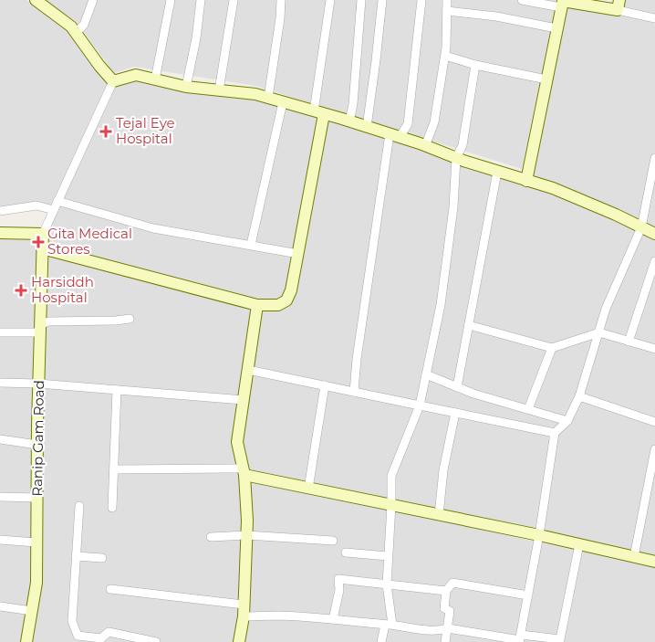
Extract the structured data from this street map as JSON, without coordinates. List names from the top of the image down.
{
  "streets": {
    "street": ["Ranip Gam Road"]
  },
  "places": {
    "health": ["Tejal Eye Hospital", "Gita Medical Stores", "Harsiddh Hospital"]
  }
}
